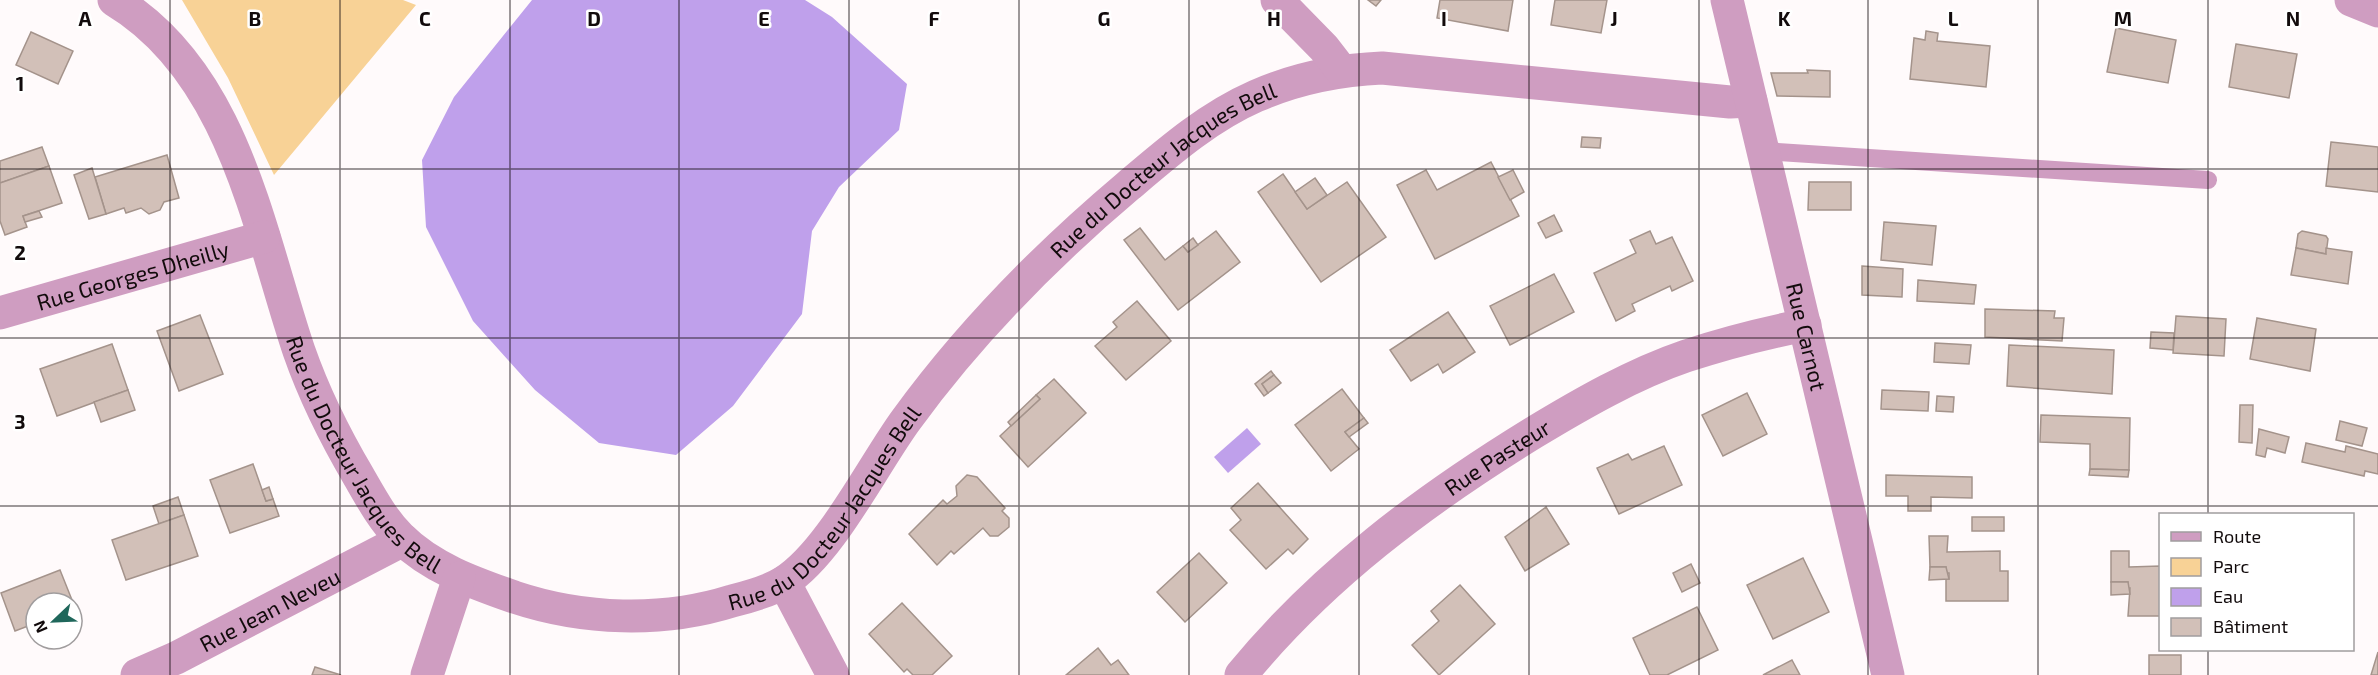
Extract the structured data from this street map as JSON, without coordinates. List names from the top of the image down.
{
  "streets": {
    "street": [
      "Rue du Docteur Jacques Bell",
      "Rue Georges Dheilly",
      "Rue Carnot",
      "Rue Pasteur",
      "Rue Jean Neveu"
    ]
  },
  "crossings": [
    ["Rue du Docteur Jacques Bell", "Rue Georges Dheilly"],
    ["Rue du Docteur Jacques Bell", "Rue Carnot"],
    ["Rue du Docteur Jacques Bell", "Rue Jean Neveu"],
    ["Rue Carnot", "Rue Pasteur"]
  ],
  "legend": [
    "Route",
    "Parc",
    "Eau",
    "Bâtiment"
  ],
  "north": "bottom left",
  "grid": {
    "columns": [
      "A",
      "B",
      "C",
      "D",
      "E",
      "F",
      "G",
      "H",
      "I",
      "J",
      "K",
      "L",
      "M",
      "N"
    ],
    "rows": ["1", "2", "3"]
  }
}
